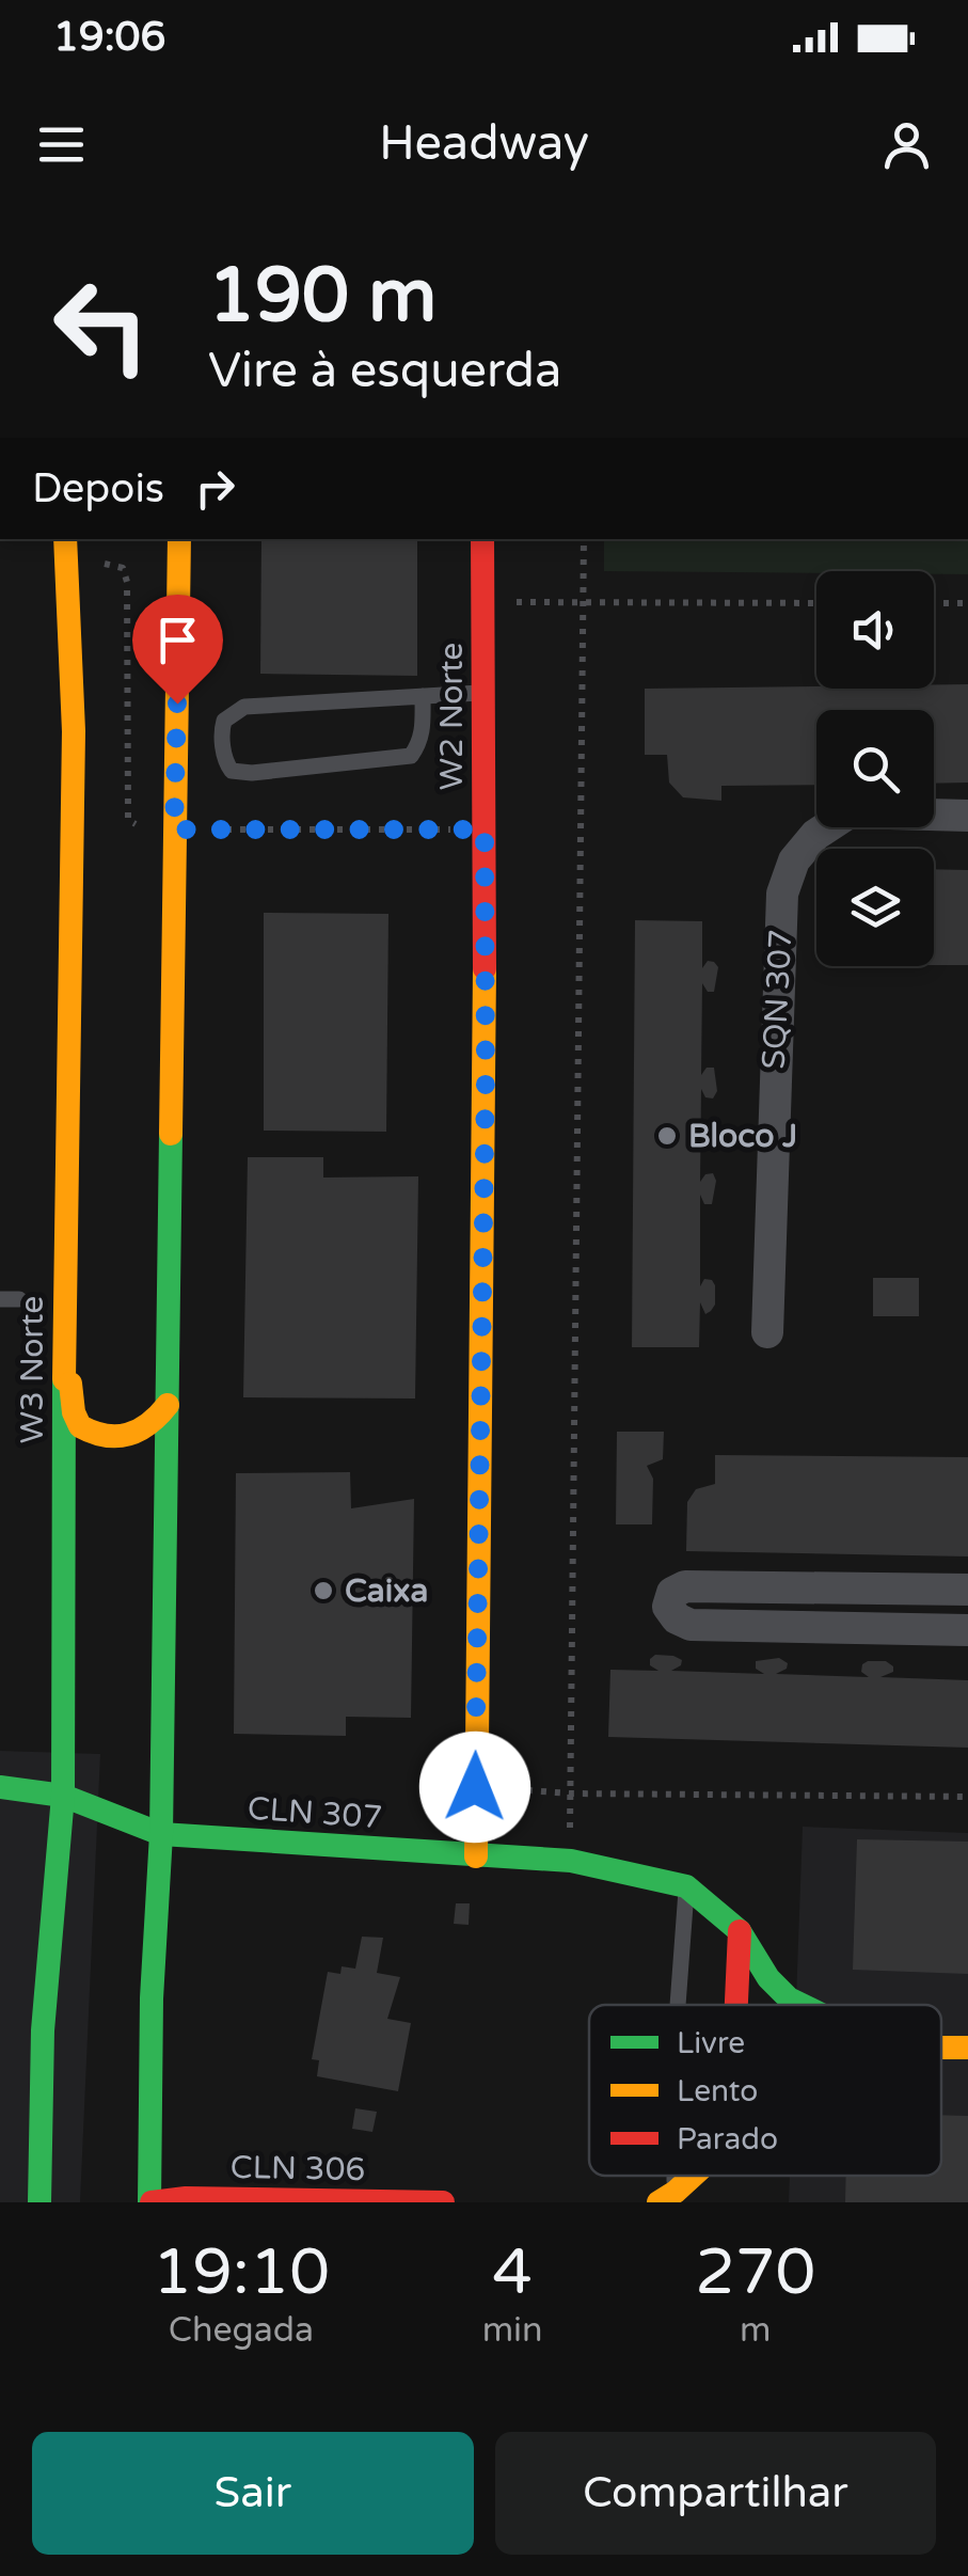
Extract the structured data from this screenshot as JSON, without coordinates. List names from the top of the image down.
{
  "streets": {
    "main road": [
      "W2 Norte",
      "W3 Norte",
      "CLN 307",
      "CLN 306"
    ],
    "street": ["SQN 307"]
  },
  "crossings": [
    ["W2 Norte", "CLN 307"],
    ["W3 Norte", "CLN 307"]
  ],
  "places": ["Bloco J", "Caixa"],
  "legend": ["Livre", "Lento", "Parado"],
  "page": {
    "status": "19:06",
    "header": "Headway",
    "turn": ["190 m", "Vire à esquerda"],
    "then": "Depois",
    "eta": [
      "19:10",
      "Chegada",
      "4",
      "min",
      "270",
      "m"
    ],
    "buttons": ["Sair", "Compartilhar"]
  }
}
